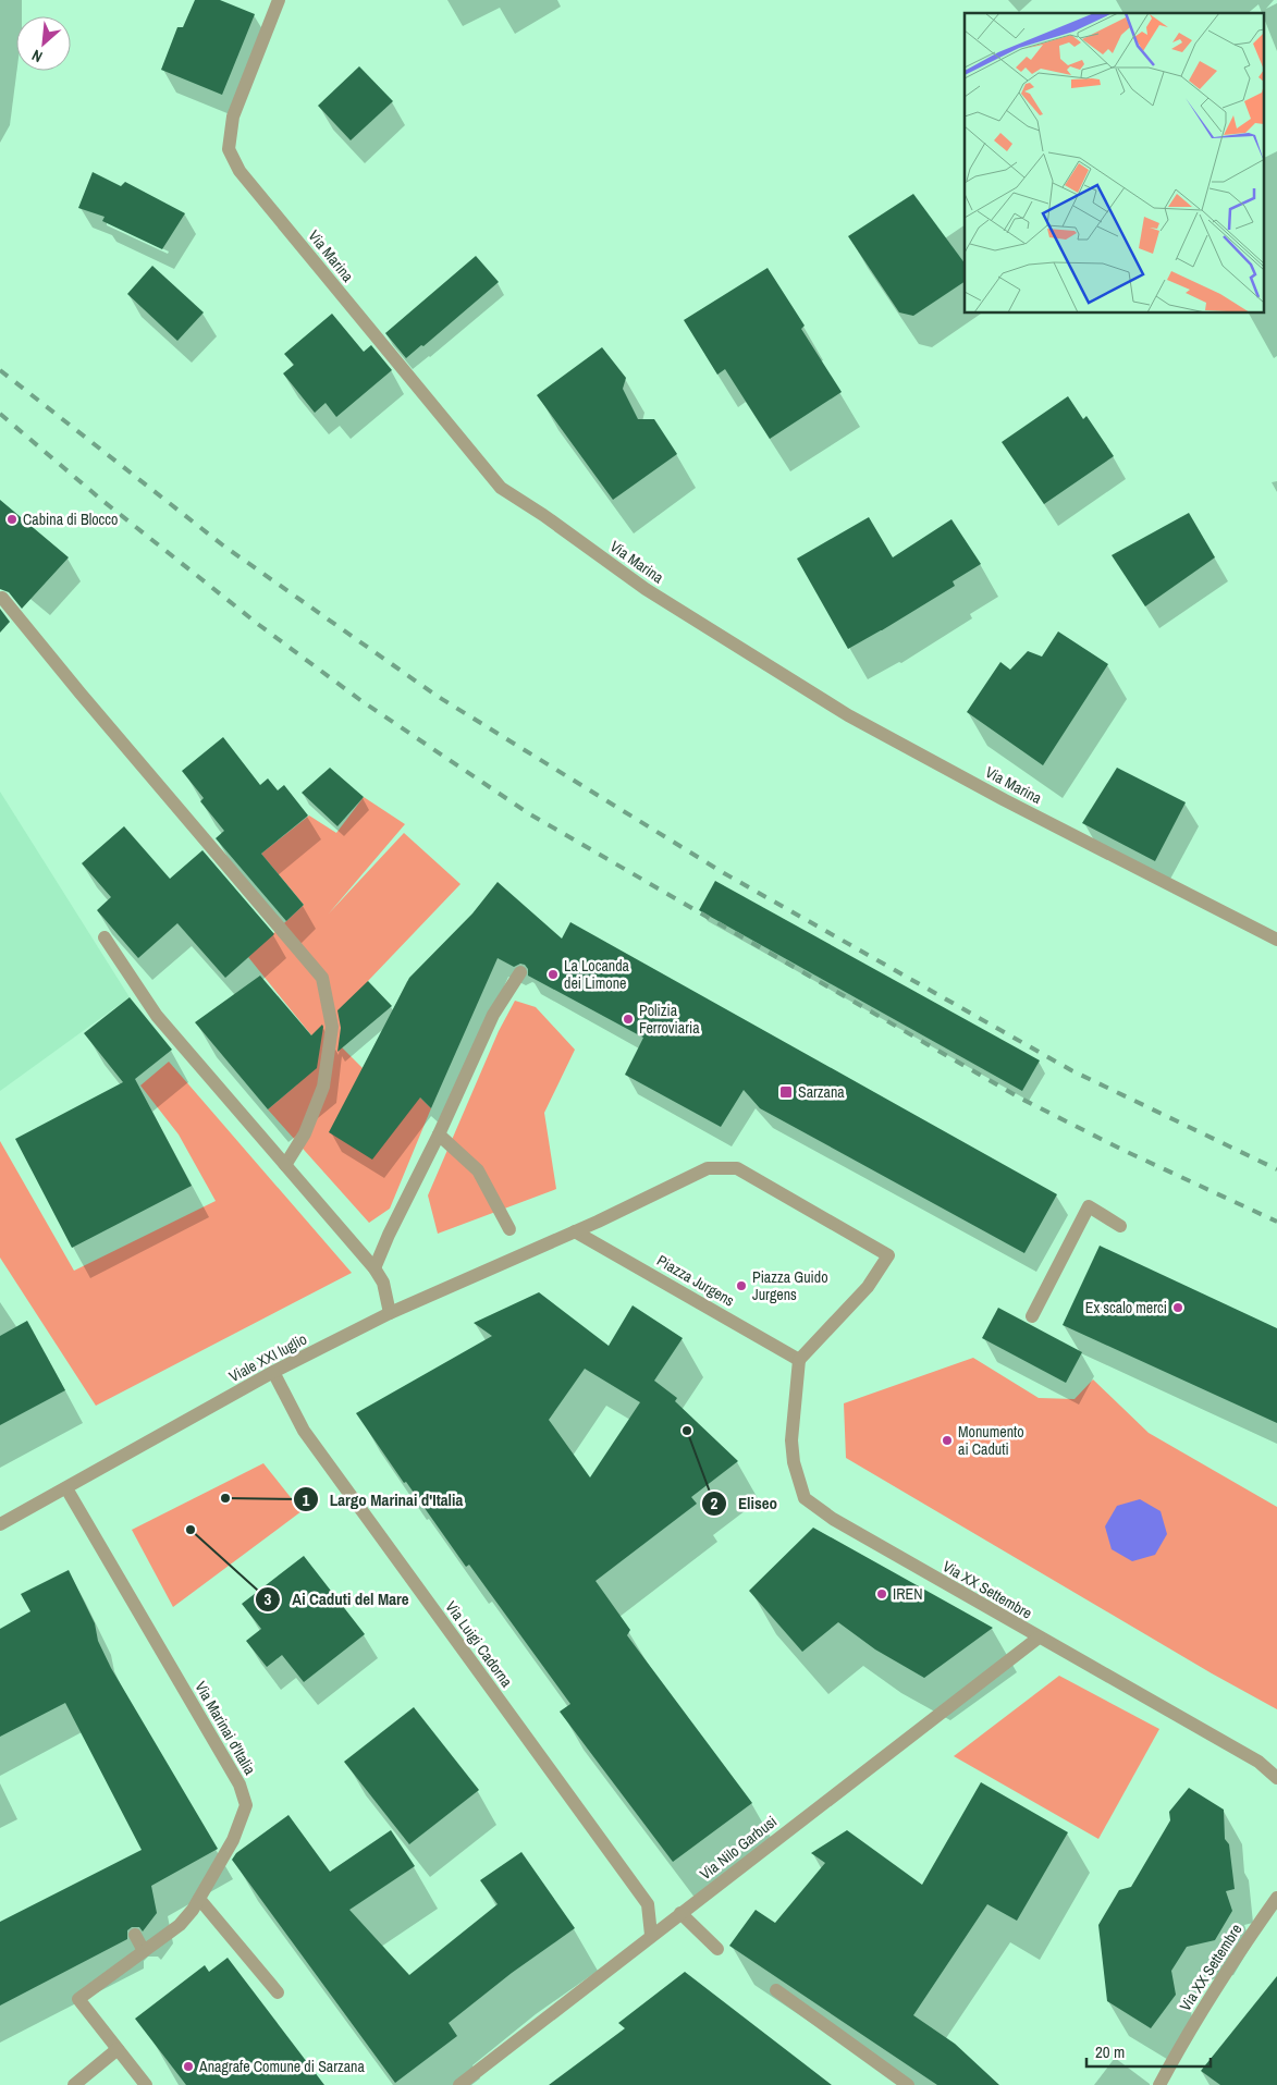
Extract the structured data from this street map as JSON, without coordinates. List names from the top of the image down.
{
  "streets": {
    "street": [
      "Via Marina",
      "Piazza Jurgens",
      "Viale XXI luglio",
      "Via XX Settembre",
      "Via Luigi Cadorna",
      "Via Marinai d'Italia",
      "Via Nilo Garbusi"
    ]
  },
  "crossings": [
    ["Piazza Jurgens", "Viale XXI luglio"],
    ["Piazza Jurgens", "Via XX Settembre"],
    ["Viale XXI luglio", "Via Luigi Cadorna"],
    ["Viale XXI luglio", "Via Marinai d'Italia"],
    ["Via XX Settembre", "Via Nilo Garbusi"],
    ["Via Luigi Cadorna", "Via Nilo Garbusi"]
  ],
  "places": {
    "other": [
      "Cabina di Blocco",
      "La Locanda dei Limone",
      "Polizia Ferroviaria",
      "Piazza Guido Jurgens",
      "Ex scalo merci",
      "Eliseo",
      "Monumento ai Caduti",
      "Largo Marinai d'Italia",
      "Ai Caduti del Mare",
      "IREN",
      "Anagrafe Comune di Sarzana"
    ],
    "transit": ["Sarzana"]
  },
  "scale_bar": "20 m",
  "north": "bottom left"
}
